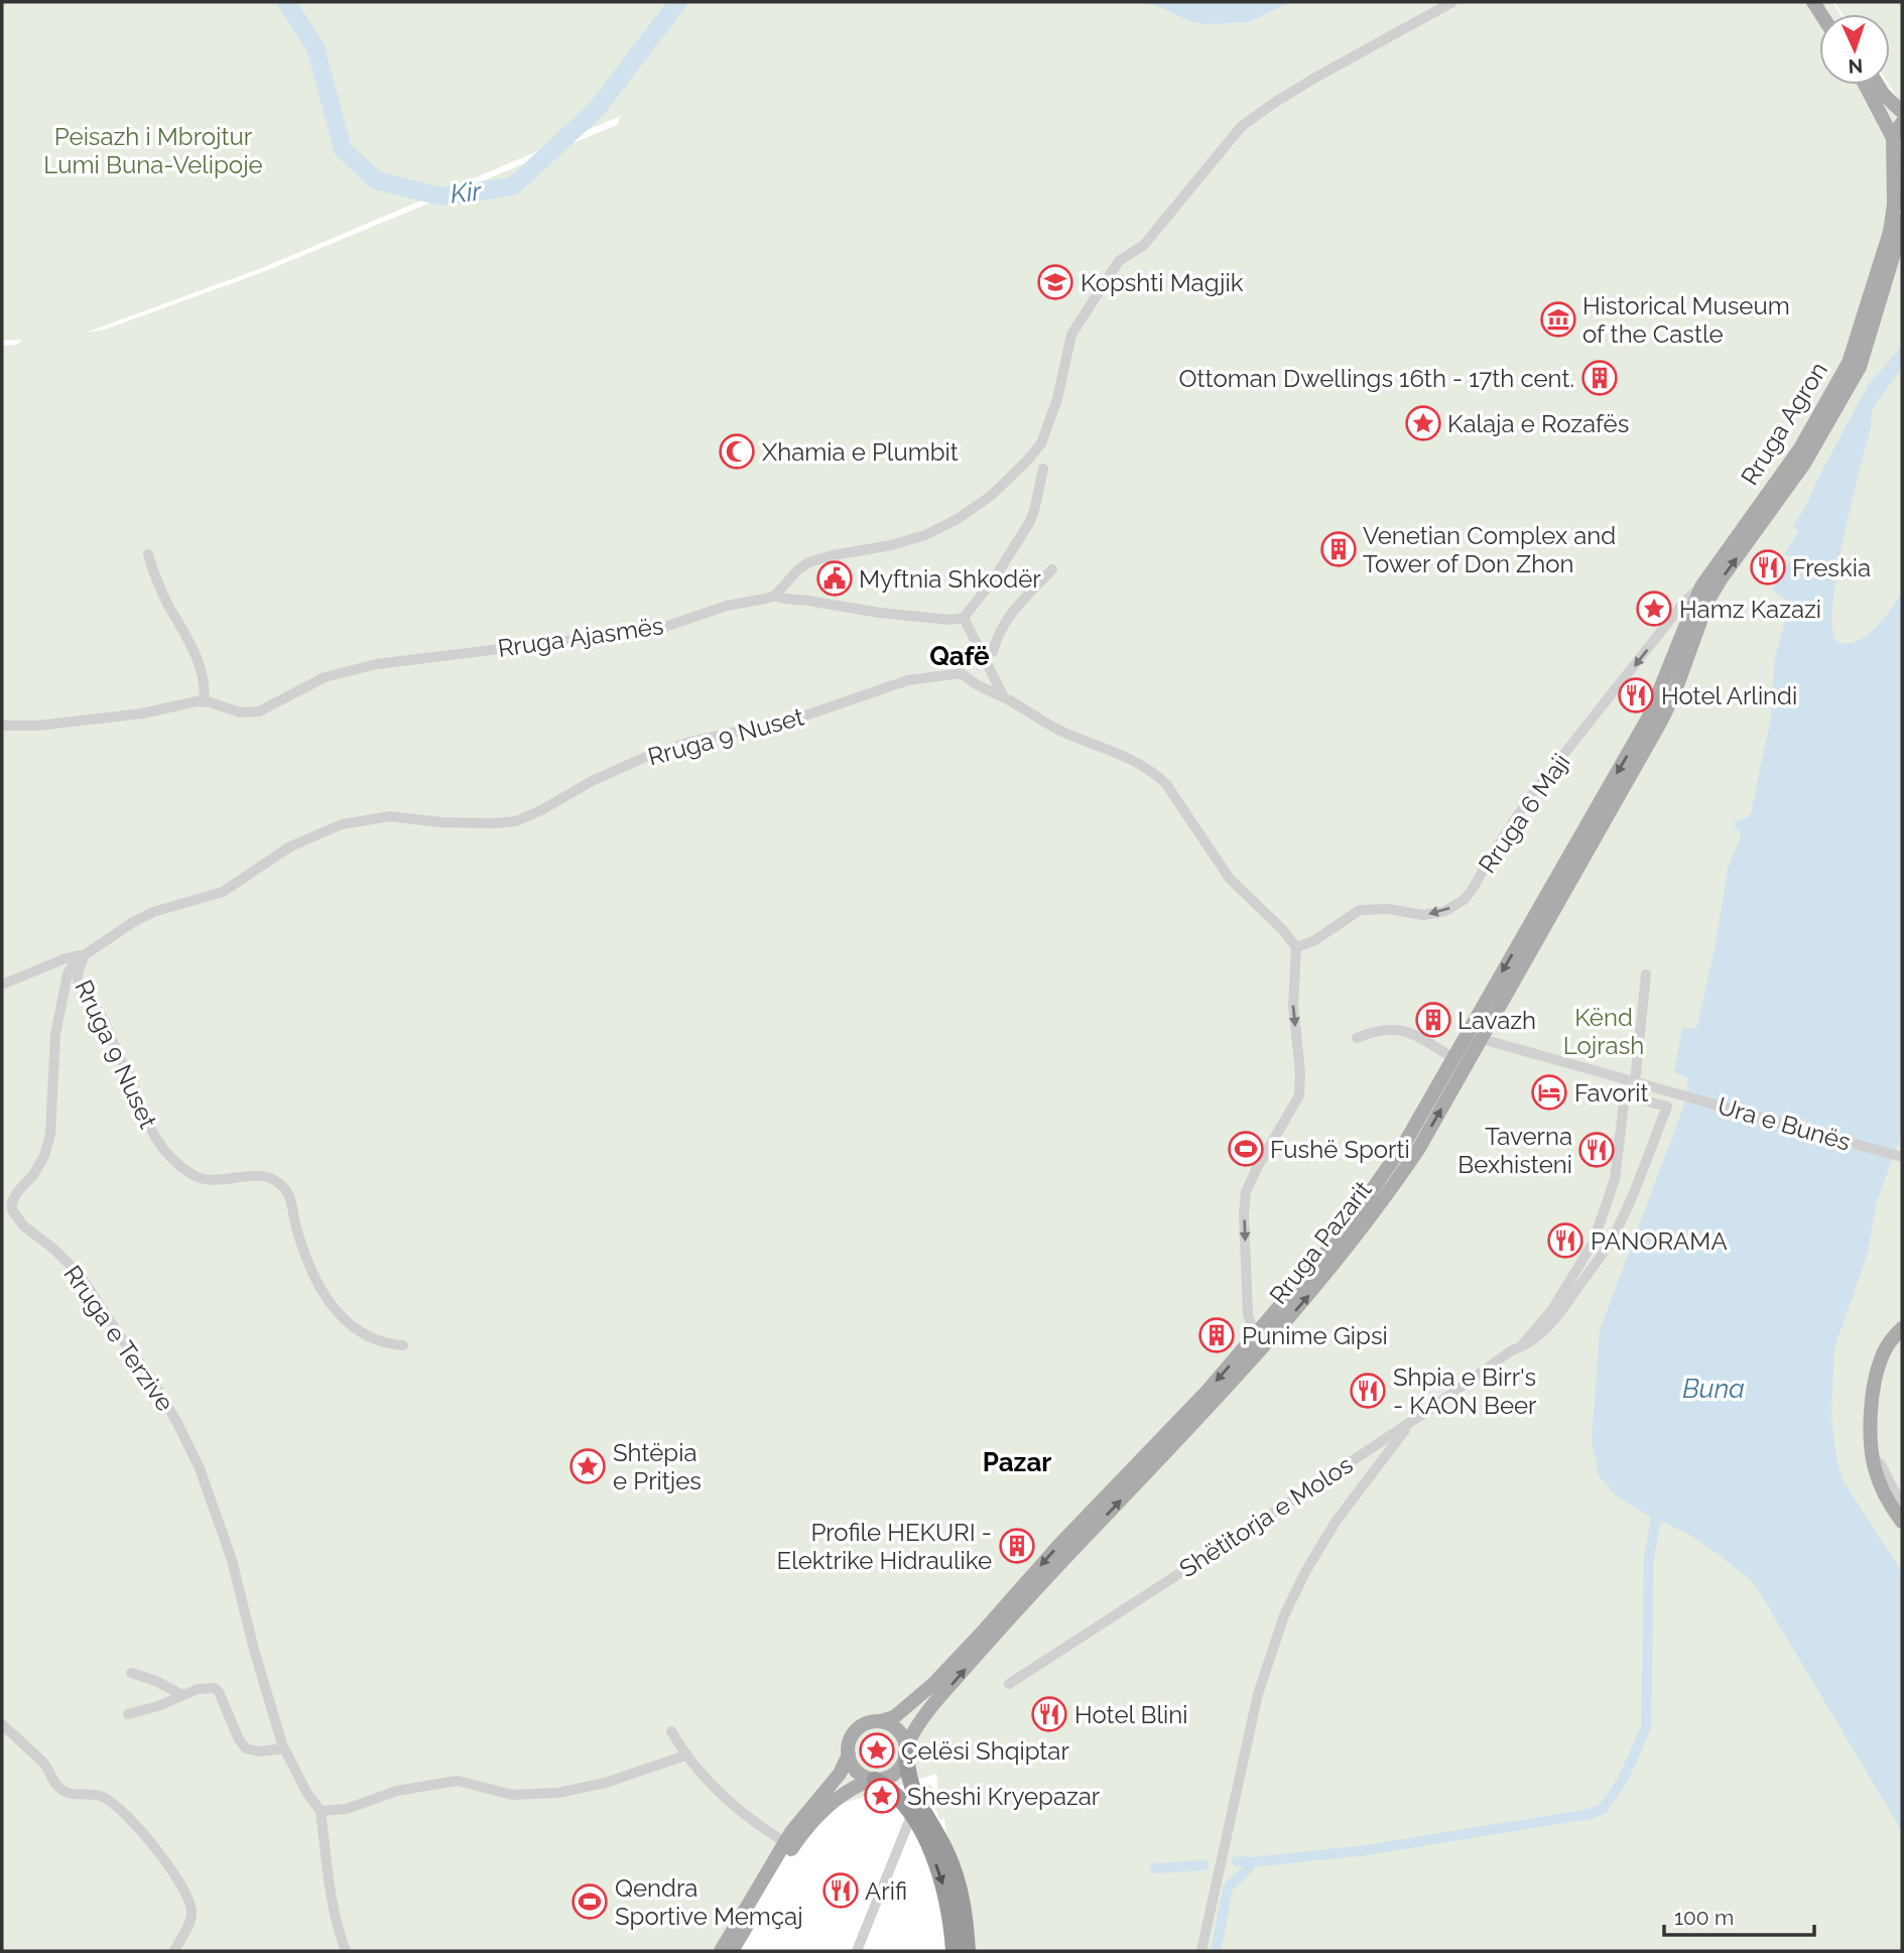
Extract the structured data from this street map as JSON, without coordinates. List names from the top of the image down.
{
  "streets": {
    "main road": ["Rruga Agron", "Rruga Pazarit"],
    "street": [
      "Rruga Ajasmës",
      "Rruga 9 Nuset",
      "Rruga 6 Maji",
      "Ura e Bunës",
      "Rruga e Terzive",
      "Shëtitorja e Molos"
    ]
  },
  "crossings": [
    ["Rruga Agron", "Rruga 6 Maji"],
    ["Rruga Agron", "Rruga Pazarit"],
    ["Rruga 9 Nuset", "Rruga e Terzive"],
    ["Ura e Bunës", "Rruga Pazarit"]
  ],
  "one_way": ["Rruga 6 Maji"],
  "districts": ["Qafë", "Pazar"],
  "water": ["Kir", "Buna"],
  "parks": ["Peisazh i Mbrojtur Lumi Buna-Velipoje", "Kënd Lojrash"],
  "places": {
    "school or university": ["Kopshti Magjik"],
    "museum": ["Historical Museum of the Castle"],
    "building": [
      "Ottoman Dwellings 16th - 17th cent.",
      "Venetian Complex and Tower of Don Zhon",
      "Lavazh",
      "Punime Gipsi",
      "Profile HEKURI - Elektrike Hidraulike"
    ],
    "place": [
      "Kalaja e Rozafës",
      "Hamz Kazazi",
      "Shtëpia e Pritjes",
      "Çelësi Shqiptar",
      "Sheshi Kryepazar"
    ],
    "mosque": ["Xhamia e Plumbit"],
    "restaurant": [
      "Freskia",
      "Hotel Arlindi",
      "Taverna Bexhisteni",
      "PANORAMA",
      "Shpia e Birr's - KAON Beer",
      "Hotel Blini",
      "Arifi"
    ],
    "public building": ["Myftnia Shkodër"],
    "hotel": ["Favorit"],
    "sports": ["Fushë Sporti", "Qendra Sportive Memçaj"]
  },
  "scale_bar": "100 m",
  "north": "bottom"
}
